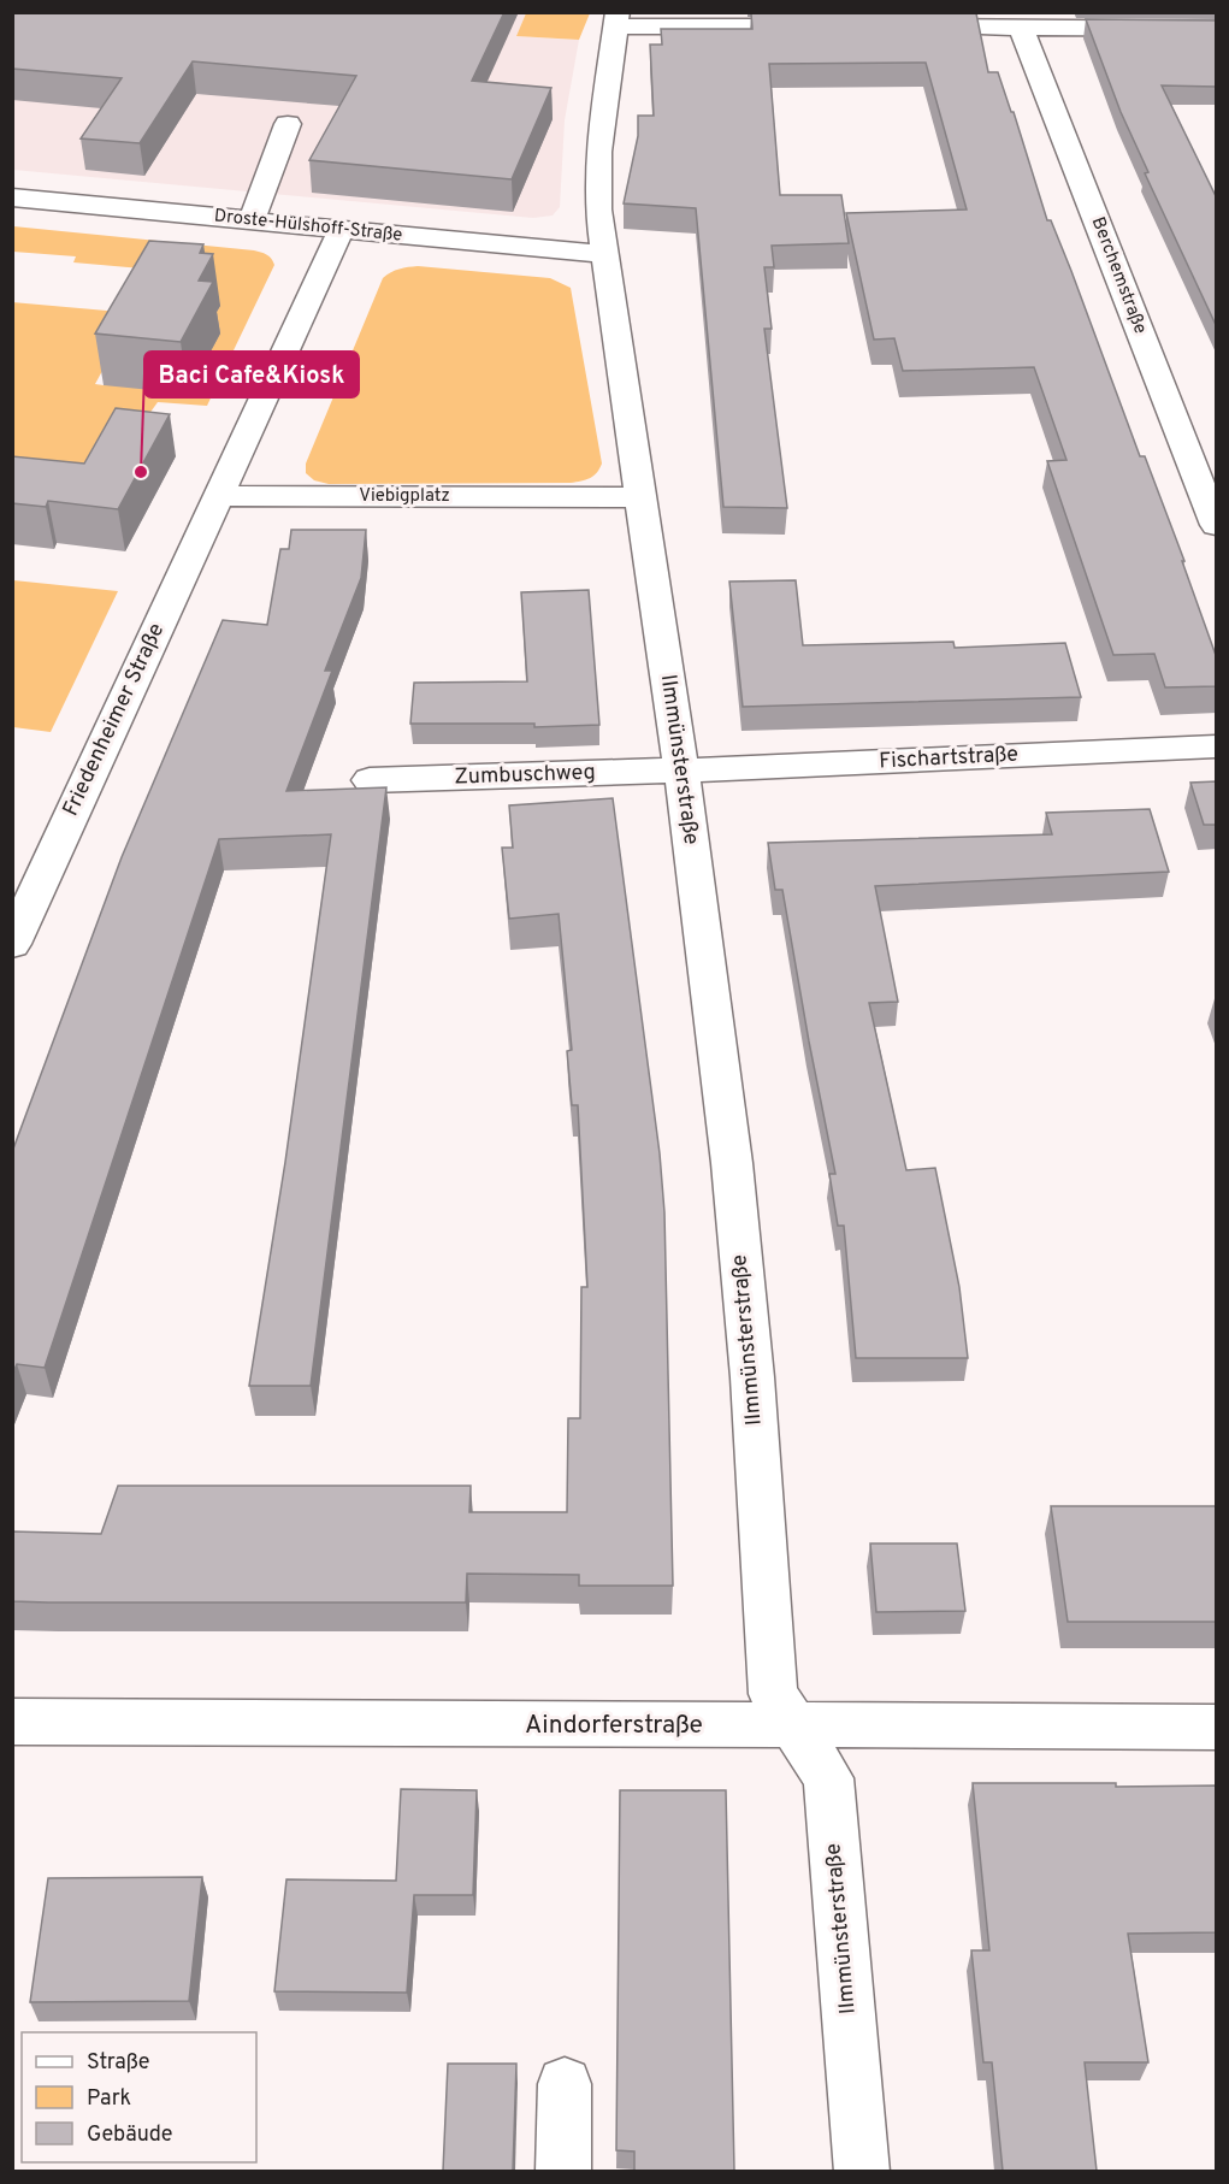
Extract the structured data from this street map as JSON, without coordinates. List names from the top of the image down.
{
  "streets": {
    "street": [
      "Droste-Hülshoff-Straße",
      "Berchemstraße",
      "Viebigplatz",
      "Friedenheimer Straße",
      "Fischartstraße",
      "Ilmmünsterstraße",
      "Zumbuschweg",
      "Aindorferstraße"
    ]
  },
  "crossings": [
    ["Viebigplatz", "Friedenheimer Straße"],
    ["Viebigplatz", "Ilmmünsterstraße"],
    ["Fischartstraße", "Ilmmünsterstraße"],
    ["Fischartstraße", "Zumbuschweg"],
    ["Ilmmünsterstraße", "Zumbuschweg"],
    ["Ilmmünsterstraße", "Aindorferstraße"]
  ],
  "places": ["Baci Cafe&Kiosk"],
  "legend": ["Straße", "Park", "Gebäude"]
}
